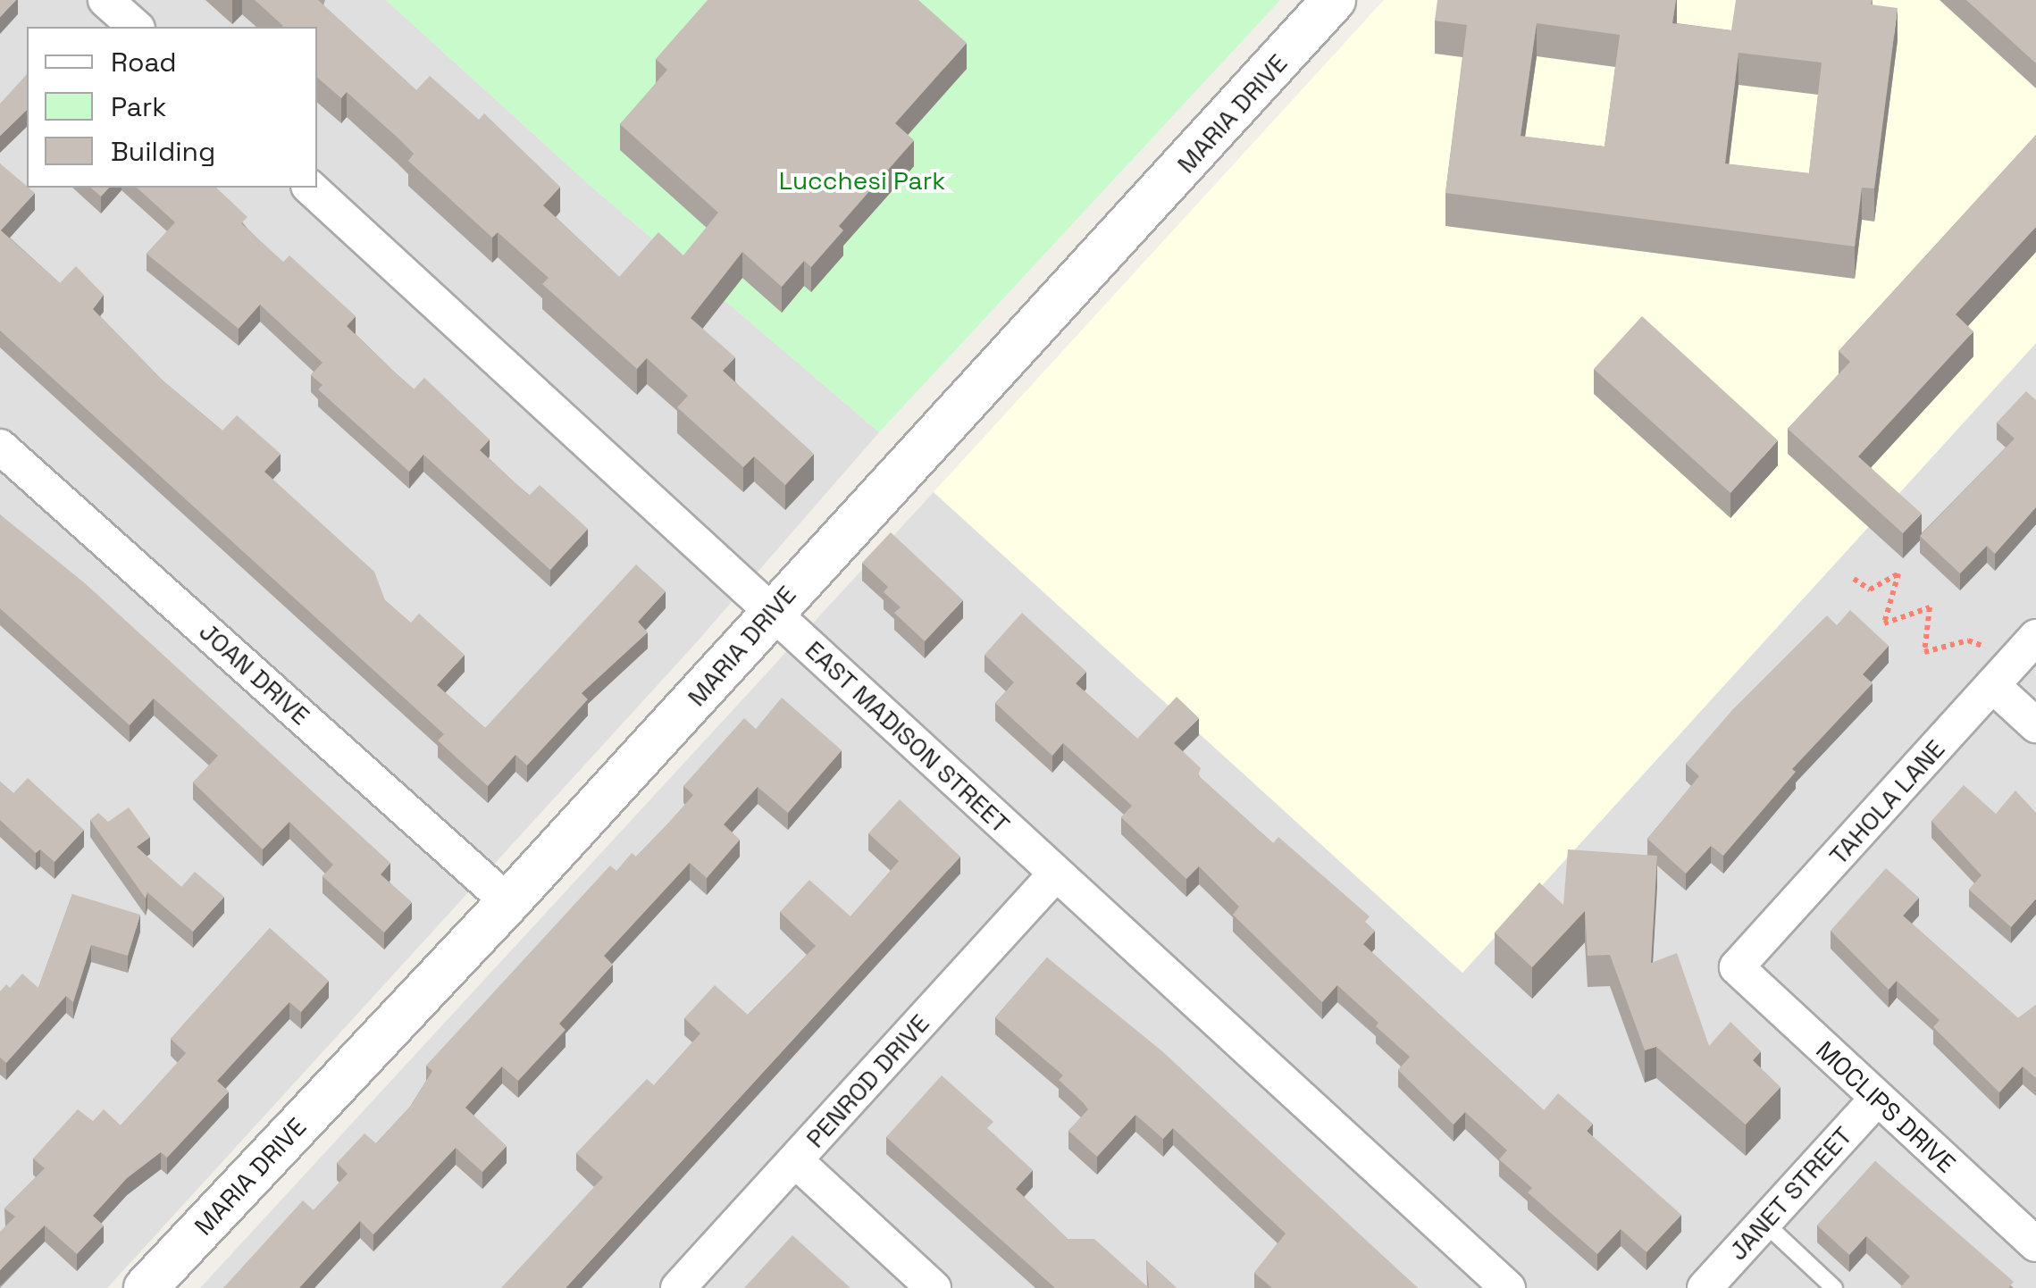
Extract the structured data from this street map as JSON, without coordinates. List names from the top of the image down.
{
  "streets": {
    "street": [
      "MARIA DRIVE",
      "JOAN DRIVE",
      "EAST MADISON STREET",
      "TAHOLA LANE",
      "PENROD DRIVE",
      "MOCLIPS DRIVE",
      "JANET STREET"
    ]
  },
  "crossings": [
    ["MARIA DRIVE", "JOAN DRIVE"],
    ["MARIA DRIVE", "EAST MADISON STREET"],
    ["EAST MADISON STREET", "PENROD DRIVE"],
    ["TAHOLA LANE", "MOCLIPS DRIVE"],
    ["MOCLIPS DRIVE", "JANET STREET"]
  ],
  "parks": ["Lucchesi Park"],
  "legend": ["Road", "Park", "Building"]
}
